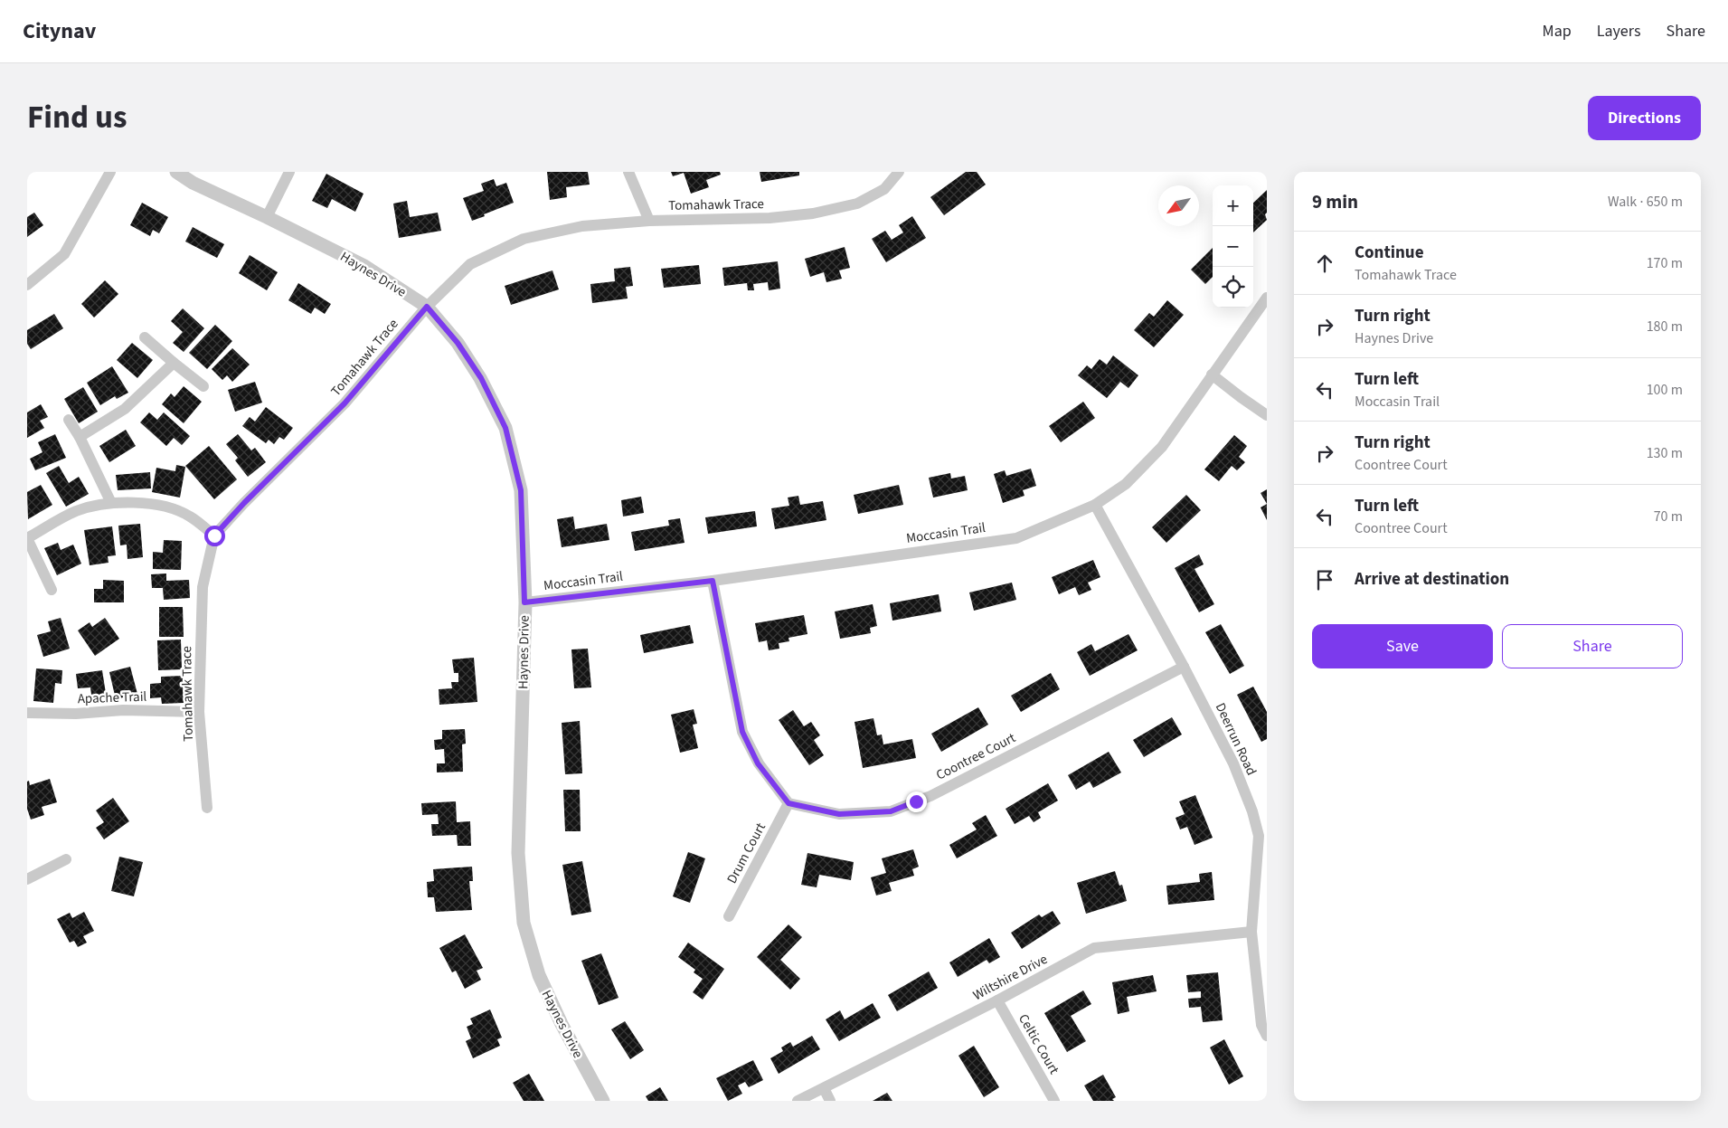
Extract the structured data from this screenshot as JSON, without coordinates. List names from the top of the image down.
{
  "streets": {
    "street": [
      "Tomahawk Trace",
      "Haynes Drive",
      "Moccasin Trail",
      "Apache Trail",
      "Deerrun Road",
      "Coontree Court",
      "Drum Court",
      "Wiltshire Drive",
      "Celtic Court"
    ]
  },
  "crossings": [
    ["Tomahawk Trace", "Haynes Drive"],
    ["Tomahawk Trace", "Apache Trail"],
    ["Haynes Drive", "Moccasin Trail"],
    ["Moccasin Trail", "Deerrun Road"],
    ["Deerrun Road", "Coontree Court"],
    ["Deerrun Road", "Wiltshire Drive"],
    ["Coontree Court", "Drum Court"],
    ["Wiltshire Drive", "Celtic Court"]
  ],
  "north": "bottom left",
  "page": {
    "header": "Citynav",
    "nav": ["Map", "Layers", "Share"],
    "title": "Find us",
    "buttons": [
      "Directions",
      ["Save", "Share"]
    ],
    "heading": ["9 min", "Walk · 650 m"],
    "map_buttons": ["+", "−"],
    "list": [
      ["Continue", "Tomahawk Trace", "170 m"],
      ["Turn right", "Haynes Drive", "180 m"],
      ["Turn left", "Moccasin Trail", "100 m"],
      ["Turn right", "Coontree Court", "130 m"],
      ["Turn left", "Coontree Court", "70 m"],
      "Arrive at destination"
    ]
  }
}
